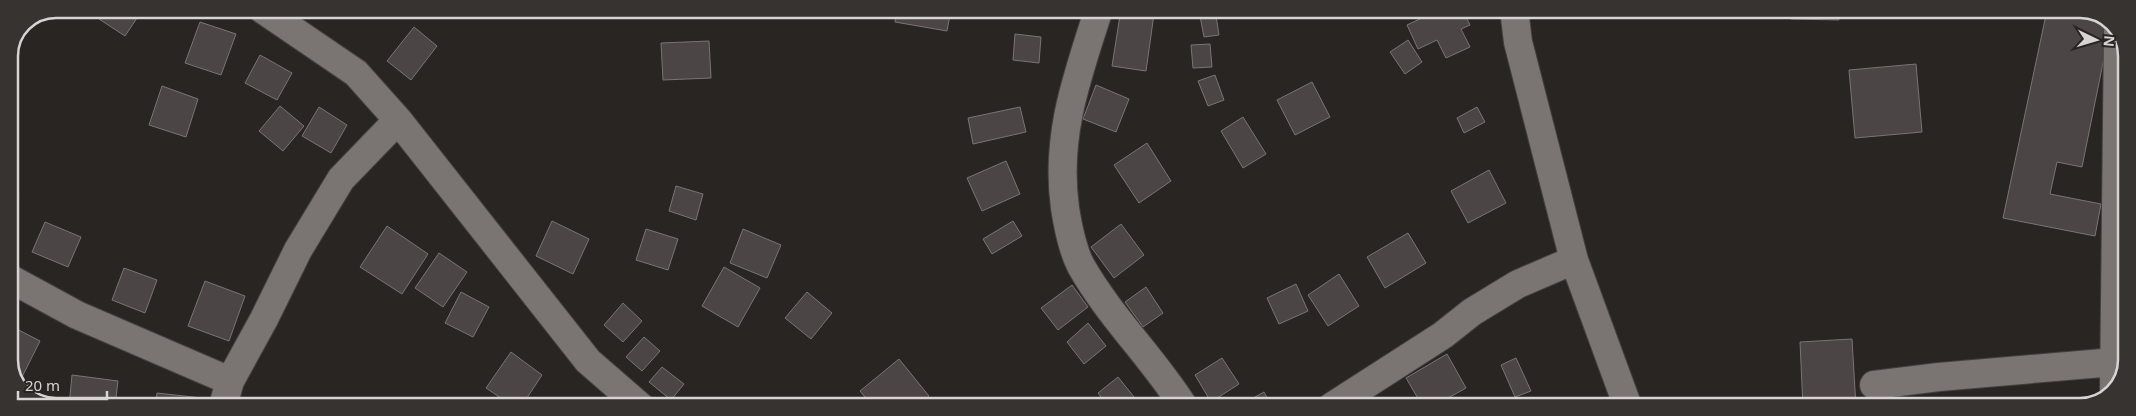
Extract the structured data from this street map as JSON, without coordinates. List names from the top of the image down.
{
  "scale_bar": "20 m",
  "north": "right"
}
